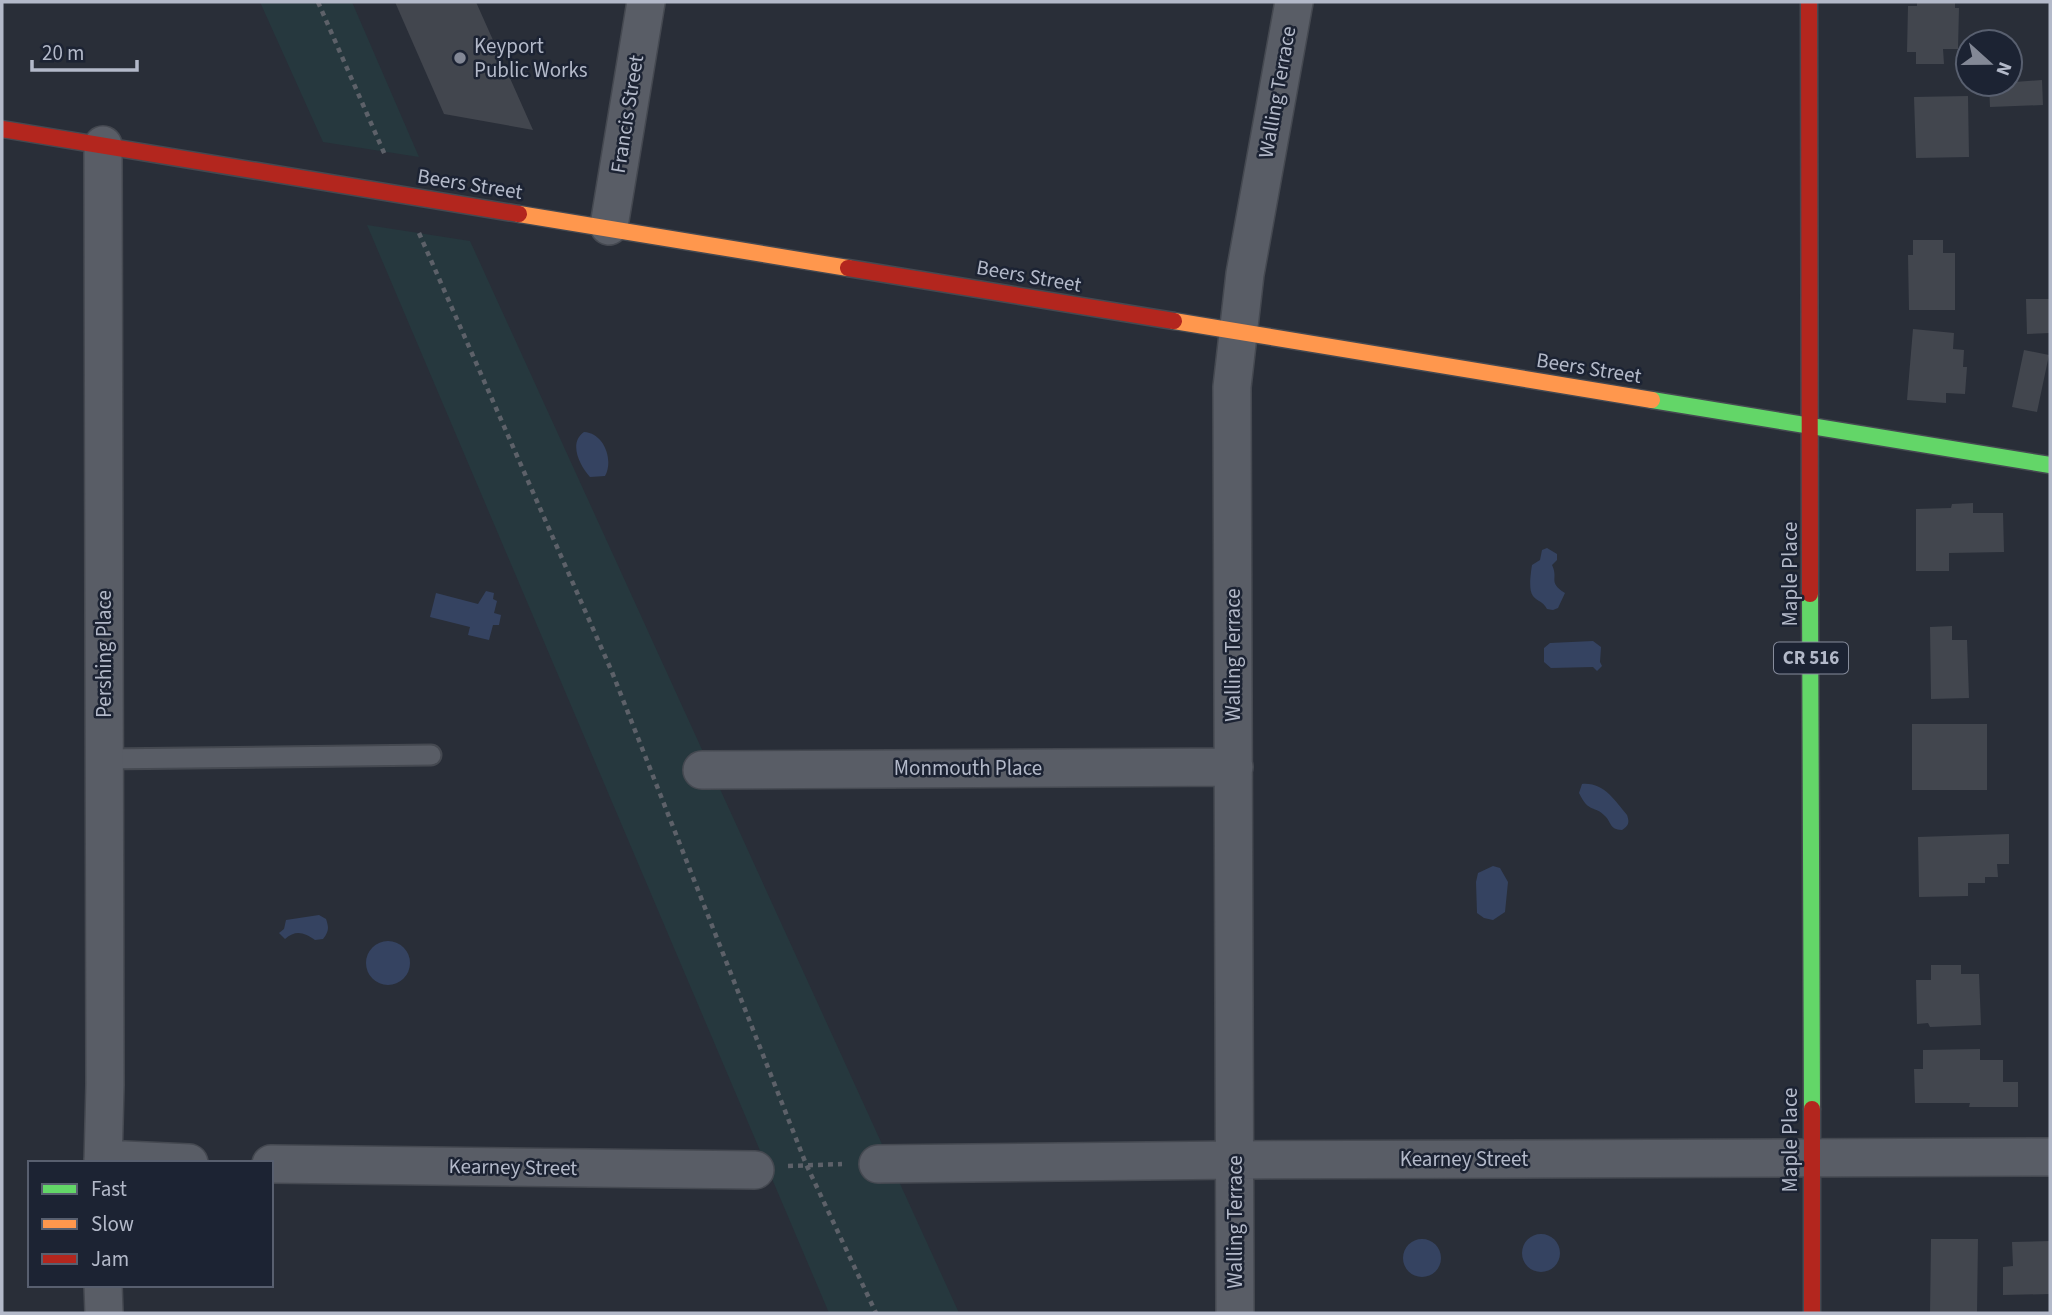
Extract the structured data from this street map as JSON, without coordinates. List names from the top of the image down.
{
  "streets": {
    "street": [
      "Walling Terrace",
      "Francis Street",
      "Beers Street",
      "Maple Place",
      "Pershing Place",
      "CR 516",
      "Monmouth Place",
      "Kearney Street"
    ]
  },
  "crossings": [
    ["Walling Terrace", "Beers Street"],
    ["Walling Terrace", "Monmouth Place"],
    ["Walling Terrace", "Kearney Street"],
    ["Francis Street", "Beers Street"],
    ["Beers Street", "Maple Place"],
    ["Beers Street", "Pershing Place"],
    ["Maple Place", "Kearney Street"]
  ],
  "places": ["Keyport Public Works"],
  "legend": ["Fast", "Slow", "Jam"],
  "scale_bar": "20 m",
  "north": "right"
}
